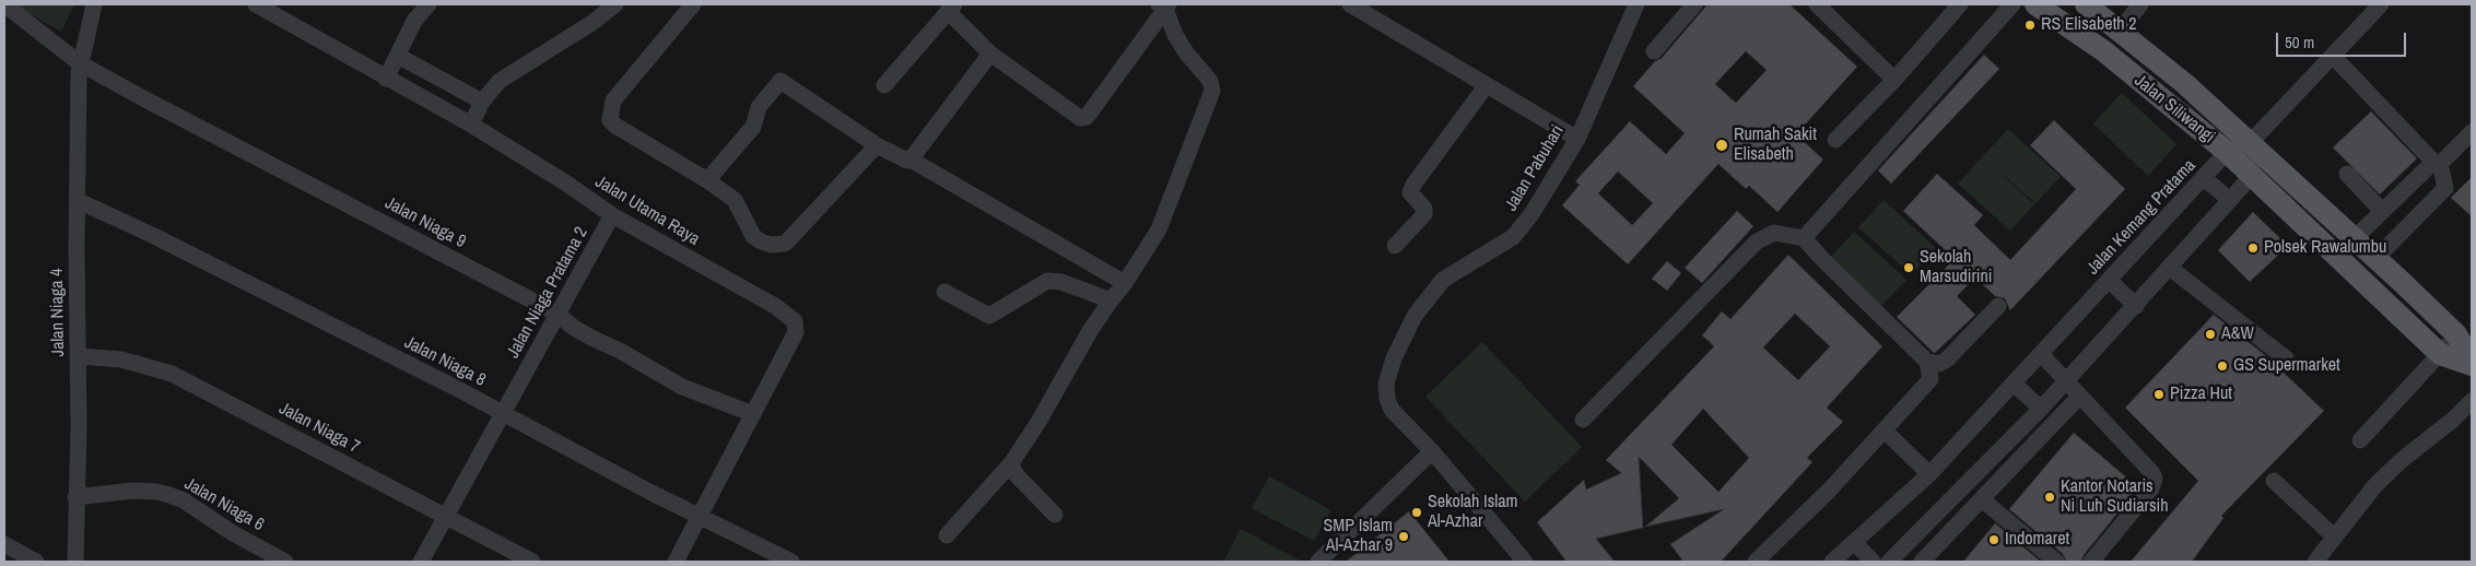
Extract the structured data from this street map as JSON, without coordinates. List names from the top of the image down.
{
  "streets": {
    "main road": ["Jalan Siliwangi"],
    "street": [
      "Jalan Pabuhari",
      "Jalan Utama Raya",
      "Jalan Kemang Pratama",
      "Jalan Niaga 9",
      "Jalan Niaga Pratama 2",
      "Jalan Niaga 4",
      "Jalan Niaga 8",
      "Jalan Niaga 7",
      "Jalan Niaga 6"
    ]
  },
  "crossings": [
    ["Jalan Siliwangi", "Jalan Kemang Pratama"],
    ["Jalan Utama Raya", "Jalan Niaga 9"],
    ["Jalan Utama Raya", "Jalan Niaga Pratama 2"],
    ["Jalan Niaga 9", "Jalan Niaga Pratama 2"],
    ["Jalan Niaga 9", "Jalan Niaga 4"],
    ["Jalan Niaga Pratama 2", "Jalan Niaga 8"],
    ["Jalan Niaga Pratama 2", "Jalan Niaga 7"],
    ["Jalan Niaga 4", "Jalan Niaga 8"],
    ["Jalan Niaga 4", "Jalan Niaga 7"],
    ["Jalan Niaga 4", "Jalan Niaga 6"]
  ],
  "places": [
    "RS Elisabeth 2",
    "Rumah Sakit Elisabeth",
    "Polsek Rawalumbu",
    "Sekolah Marsudirini",
    "A&W",
    "GS Supermarket",
    "Pizza Hut",
    "Kantor Notaris Ni Luh Sudiarsih",
    "Sekolah Islam Al-Azhar",
    "SMP Islam Al-Azhar 9",
    "Indomaret"
  ],
  "scale_bar": "50 m"
}
